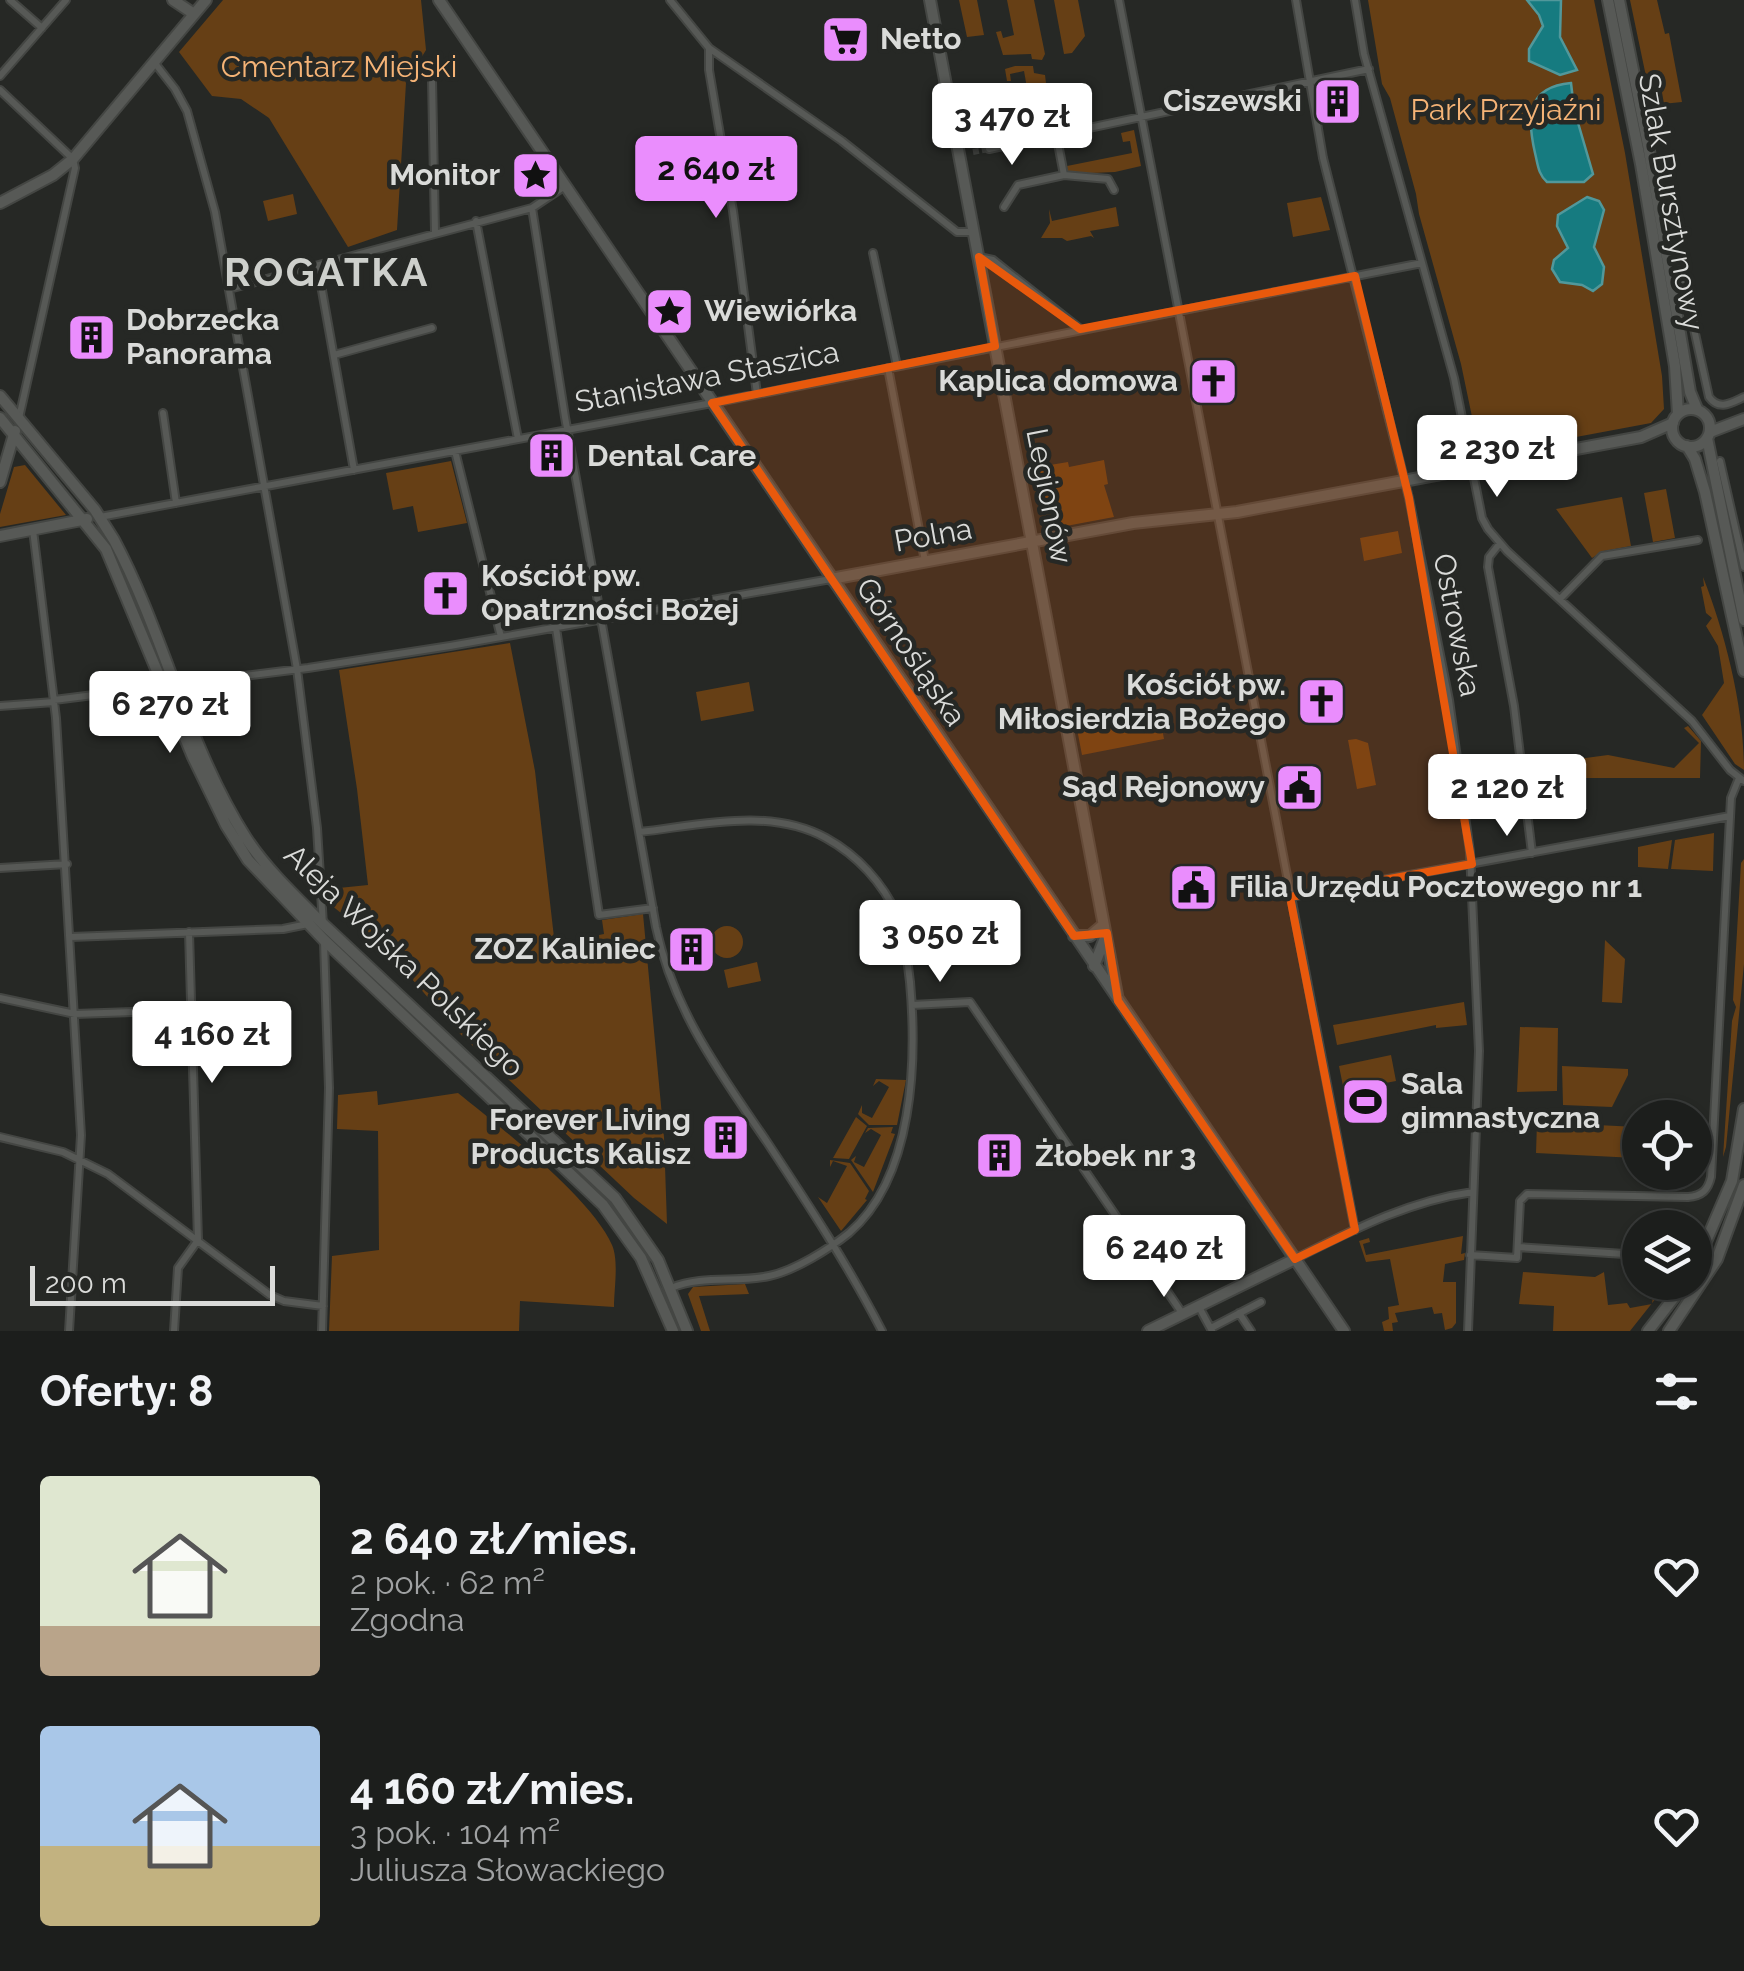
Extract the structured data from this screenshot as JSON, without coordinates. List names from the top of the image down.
{
  "streets": {
    "street": [
      "Szlak Bursztynowy",
      "Stanisława Staszica",
      "Legionów",
      "Polna",
      "Ostrowska",
      "Górnośląska",
      "Aleja Wojska Polskiego"
    ]
  },
  "crossings": [
    ["Szlak Bursztynowy", "Polna"],
    ["Stanisława Staszica", "Legionów"],
    ["Stanisława Staszica", "Ostrowska"],
    ["Stanisława Staszica", "Górnośląska"],
    ["Stanisława Staszica", "Aleja Wojska Polskiego"],
    ["Legionów", "Polna"],
    ["Legionów", "Górnośląska"],
    ["Polna", "Ostrowska"],
    ["Polna", "Górnośląska"],
    ["Polna", "Aleja Wojska Polskiego"]
  ],
  "districts": ["ROGATKA"],
  "parks": ["Cmentarz Miejski", "Park Przyjaźni"],
  "places": {
    "supermarket": ["Netto"],
    "building": [
      "Ciszewski",
      "Dobrzecka Panorama",
      "Dental Care",
      "ZOZ Kaliniec",
      "Forever Living Products Kalisz",
      "Żłobek nr 3"
    ],
    "place": ["Monitor", "Wiewiórka"],
    "church": ["Kaplica domowa", "Kościół pw. Opatrzności Bożej", "Kościół pw. Miłosierdzia Bożego"],
    "public building": ["Sąd Rejonowy", "Filia Urzędu Pocztowego nr 1"],
    "sports": ["Sala gimnastyczna"]
  },
  "scale_bar": "200 m",
  "page": {
    "price": [
      "3 470 zł",
      "2 640 zł",
      "2 230 zł",
      "6 270 zł",
      "2 120 zł",
      "3 050 zł",
      "4 160 zł",
      "6 240 zł"
    ],
    "scale": "200 m",
    "heading": "Oferty: 8",
    "list": [
      {
        "name": "2 640 zł/mies.",
        "note": "2 pok. · 62 m² · Zgodna"
      },
      {
        "name": "4 160 zł/mies.",
        "note": "3 pok. · 104 m² · Juliusza Słowackiego"
      }
    ]
  }
}
